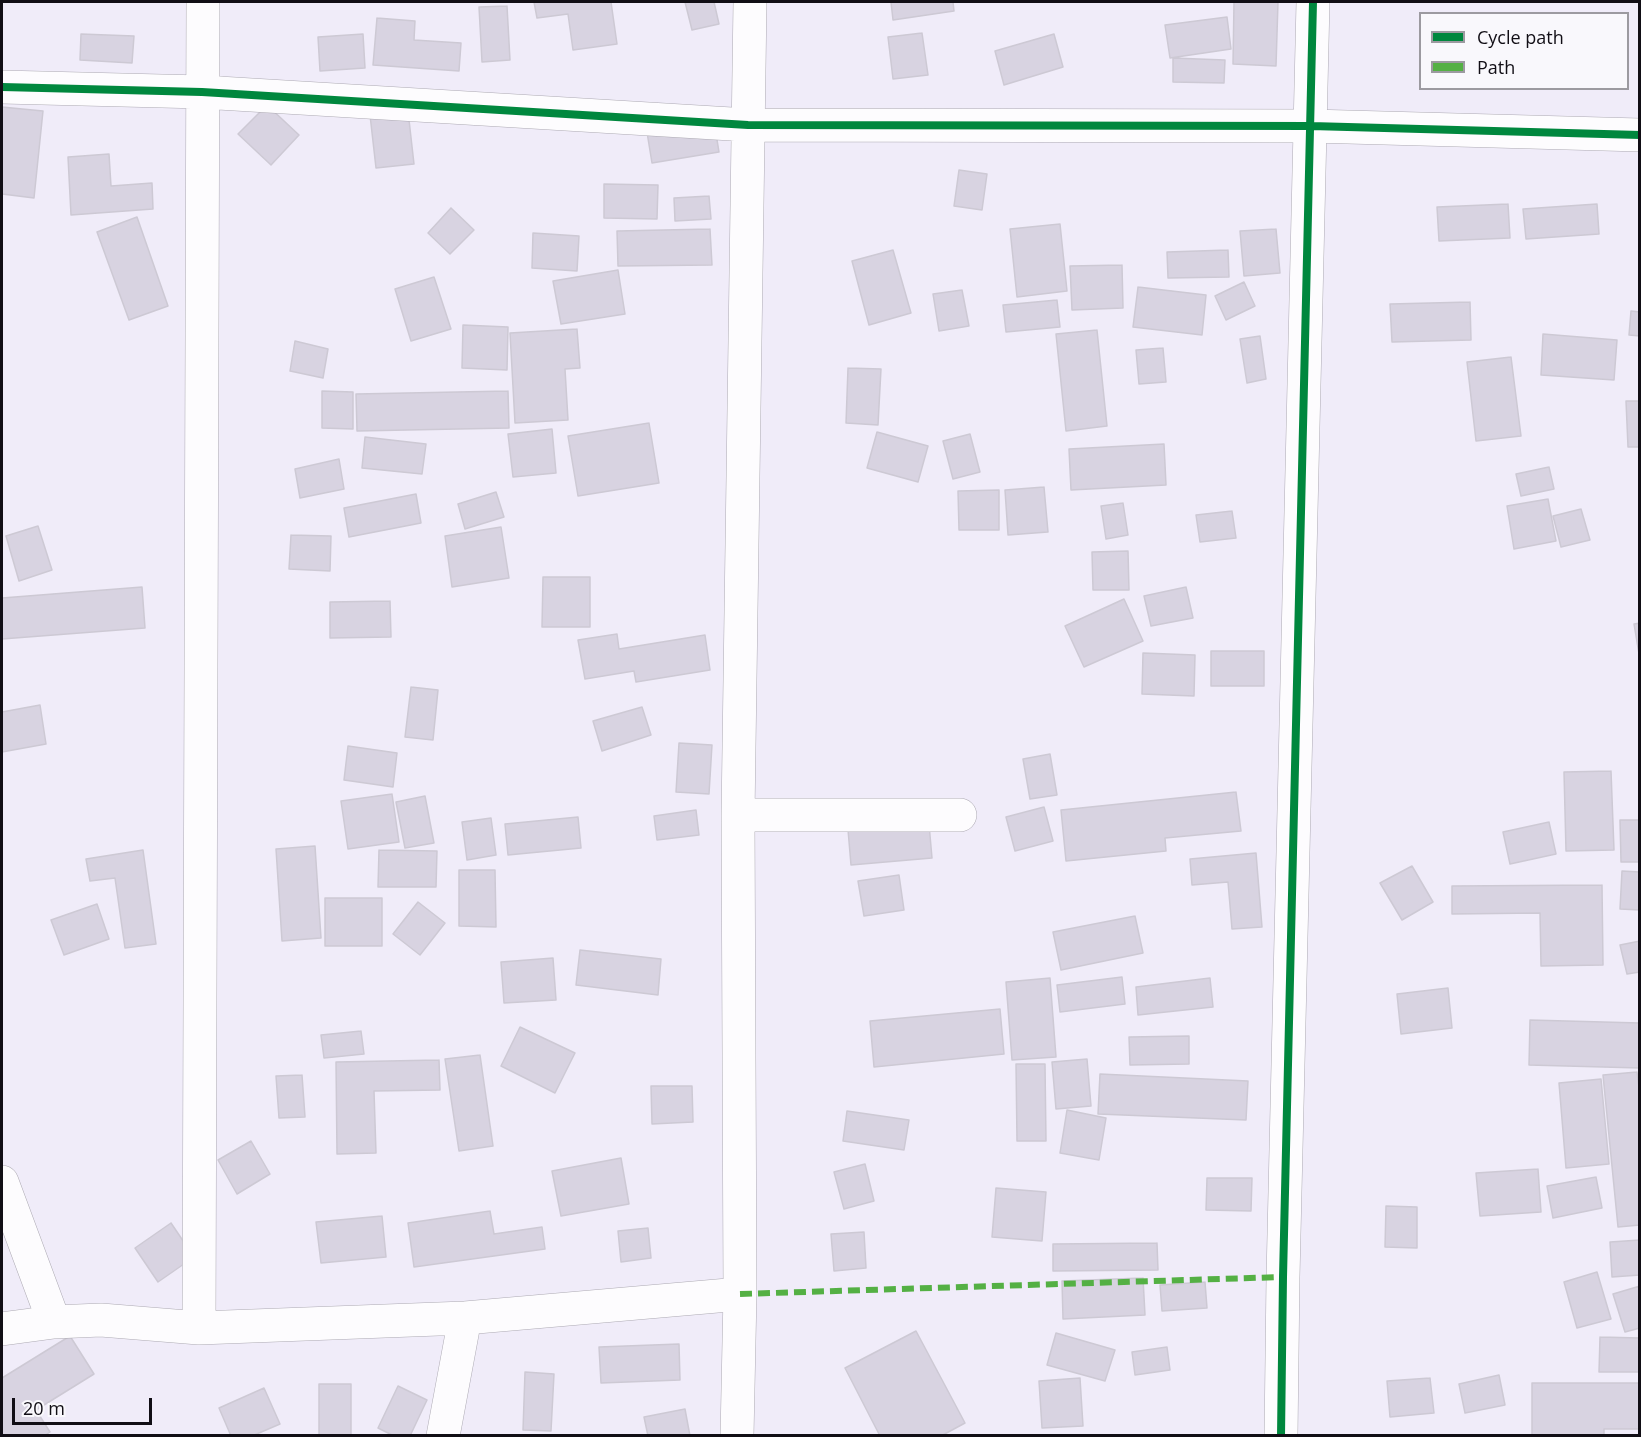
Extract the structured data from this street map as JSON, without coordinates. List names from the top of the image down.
{
  "legend": ["Cycle path", "Path"],
  "scale_bar": "20 m"
}
